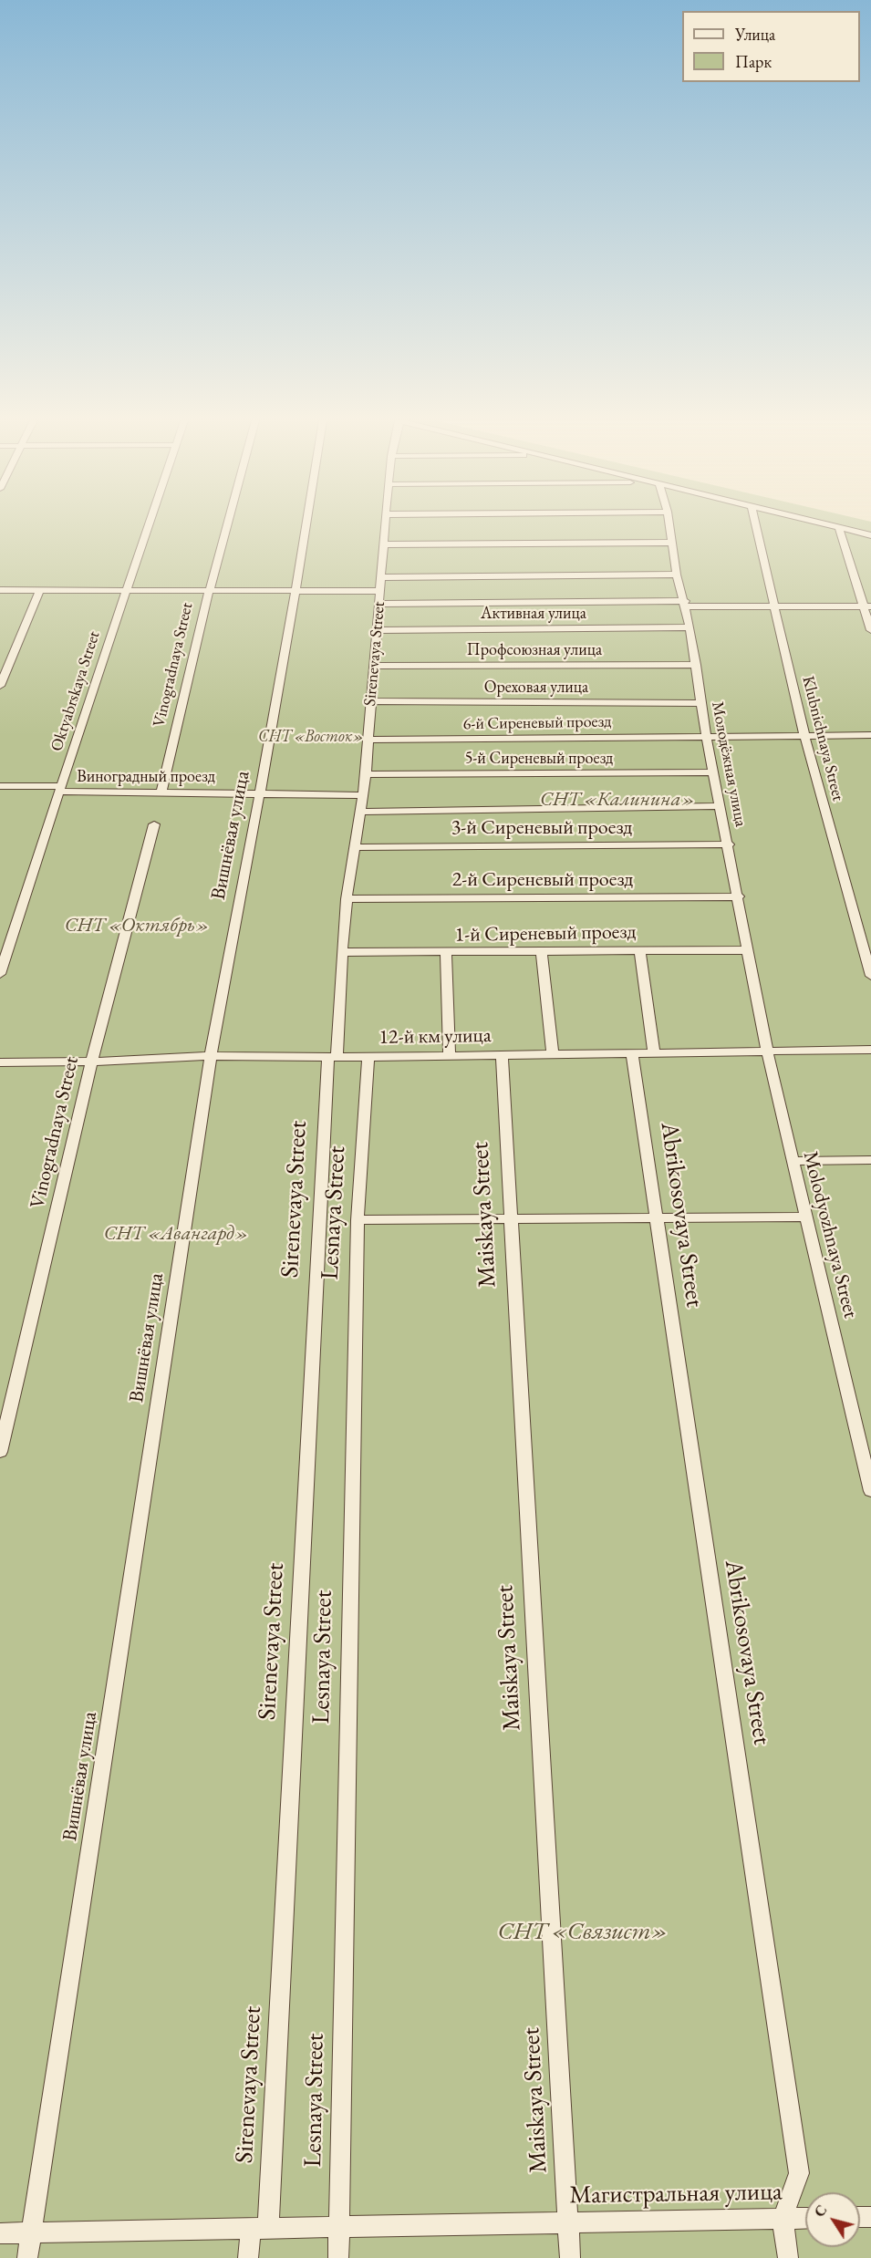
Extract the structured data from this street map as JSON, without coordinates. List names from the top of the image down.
{
  "streets": {
    "street": [
      "Активная улица",
      "Профсоюзная улица",
      "Sirenevaya Street",
      "Vinogradnaya Street",
      "Ореховая улица",
      "Oktyabrskaya Street",
      "6-й Сиреневый проезд",
      "Klubnichnaya Street",
      "5-й Сиреневый проезд",
      "Молодёжная улица",
      "Виноградный проезд",
      "3-й Сиреневый проезд",
      "Вишнёвая улица",
      "2-й Сиреневый проезд",
      "1-й Сиреневый проезд",
      "12-й км улица",
      "Lesnaya Street",
      "Maiskaya Street",
      "Abrikosovaya Street",
      "Molodyozhnaya Street",
      "Магистральная улица"
    ]
  },
  "crossings": [
    ["Активная улица", "Sirenevaya Street"],
    ["Активная улица", "Молодёжная улица"],
    ["Профсоюзная улица", "Sirenevaya Street"],
    ["Профсоюзная улица", "Молодёжная улица"],
    ["Sirenevaya Street", "Ореховая улица"],
    ["Sirenevaya Street", "6-й Сиреневый проезд"],
    ["Sirenevaya Street", "5-й Сиреневый проезд"],
    ["Sirenevaya Street", "Виноградный проезд"],
    ["Sirenevaya Street", "3-й Сиреневый проезд"],
    ["Sirenevaya Street", "2-й Сиреневый проезд"],
    ["Sirenevaya Street", "1-й Сиреневый проезд"],
    ["Sirenevaya Street", "12-й км улица"],
    ["Sirenevaya Street", "Магистральная улица"],
    ["Vinogradnaya Street", "Виноградный проезд"],
    ["Vinogradnaya Street", "12-й км улица"],
    ["Ореховая улица", "Молодёжная улица"],
    ["Oktyabrskaya Street", "Виноградный проезд"],
    ["6-й Сиреневый проезд", "Klubnichnaya Street"],
    ["6-й Сиреневый проезд", "Молодёжная улица"],
    ["5-й Сиреневый проезд", "Молодёжная улица"],
    ["Молодёжная улица", "3-й Сиреневый проезд"],
    ["Молодёжная улица", "2-й Сиреневый проезд"],
    ["Молодёжная улица", "1-й Сиреневый проезд"],
    ["Молодёжная улица", "12-й км улица"],
    ["Молодёжная улица", "Molodyozhnaya Street"],
    ["Виноградный проезд", "Вишнёвая улица"],
    ["Вишнёвая улица", "12-й км улица"],
    ["Вишнёвая улица", "Магистральная улица"],
    ["12-й км улица", "Lesnaya Street"],
    ["12-й км улица", "Maiskaya Street"],
    ["12-й км улица", "Abrikosovaya Street"],
    ["12-й км улица", "Molodyozhnaya Street"],
    ["Lesnaya Street", "Магистральная улица"],
    ["Maiskaya Street", "Магистральная улица"],
    ["Abrikosovaya Street", "Магистральная улица"]
  ],
  "parks": [
    "СНТ «Восток»",
    "СНТ «Калинина»",
    "СНТ «Октябрь»",
    "СНТ «Авангард»",
    "СНТ «Связист»"
  ],
  "legend": ["Улица", "Парк"],
  "north": "top left"
}
